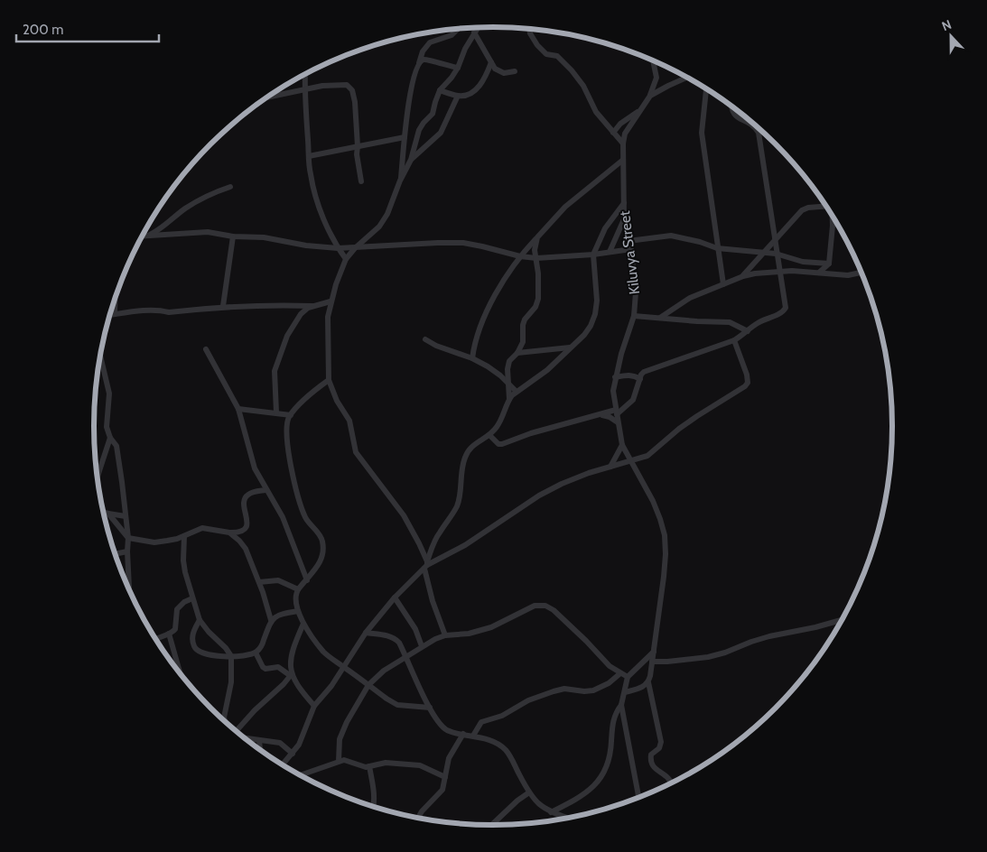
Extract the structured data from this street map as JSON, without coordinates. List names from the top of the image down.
{
  "streets": {
    "street": ["Kiluvya Street"]
  },
  "scale_bar": "200 m",
  "north": "top"
}
